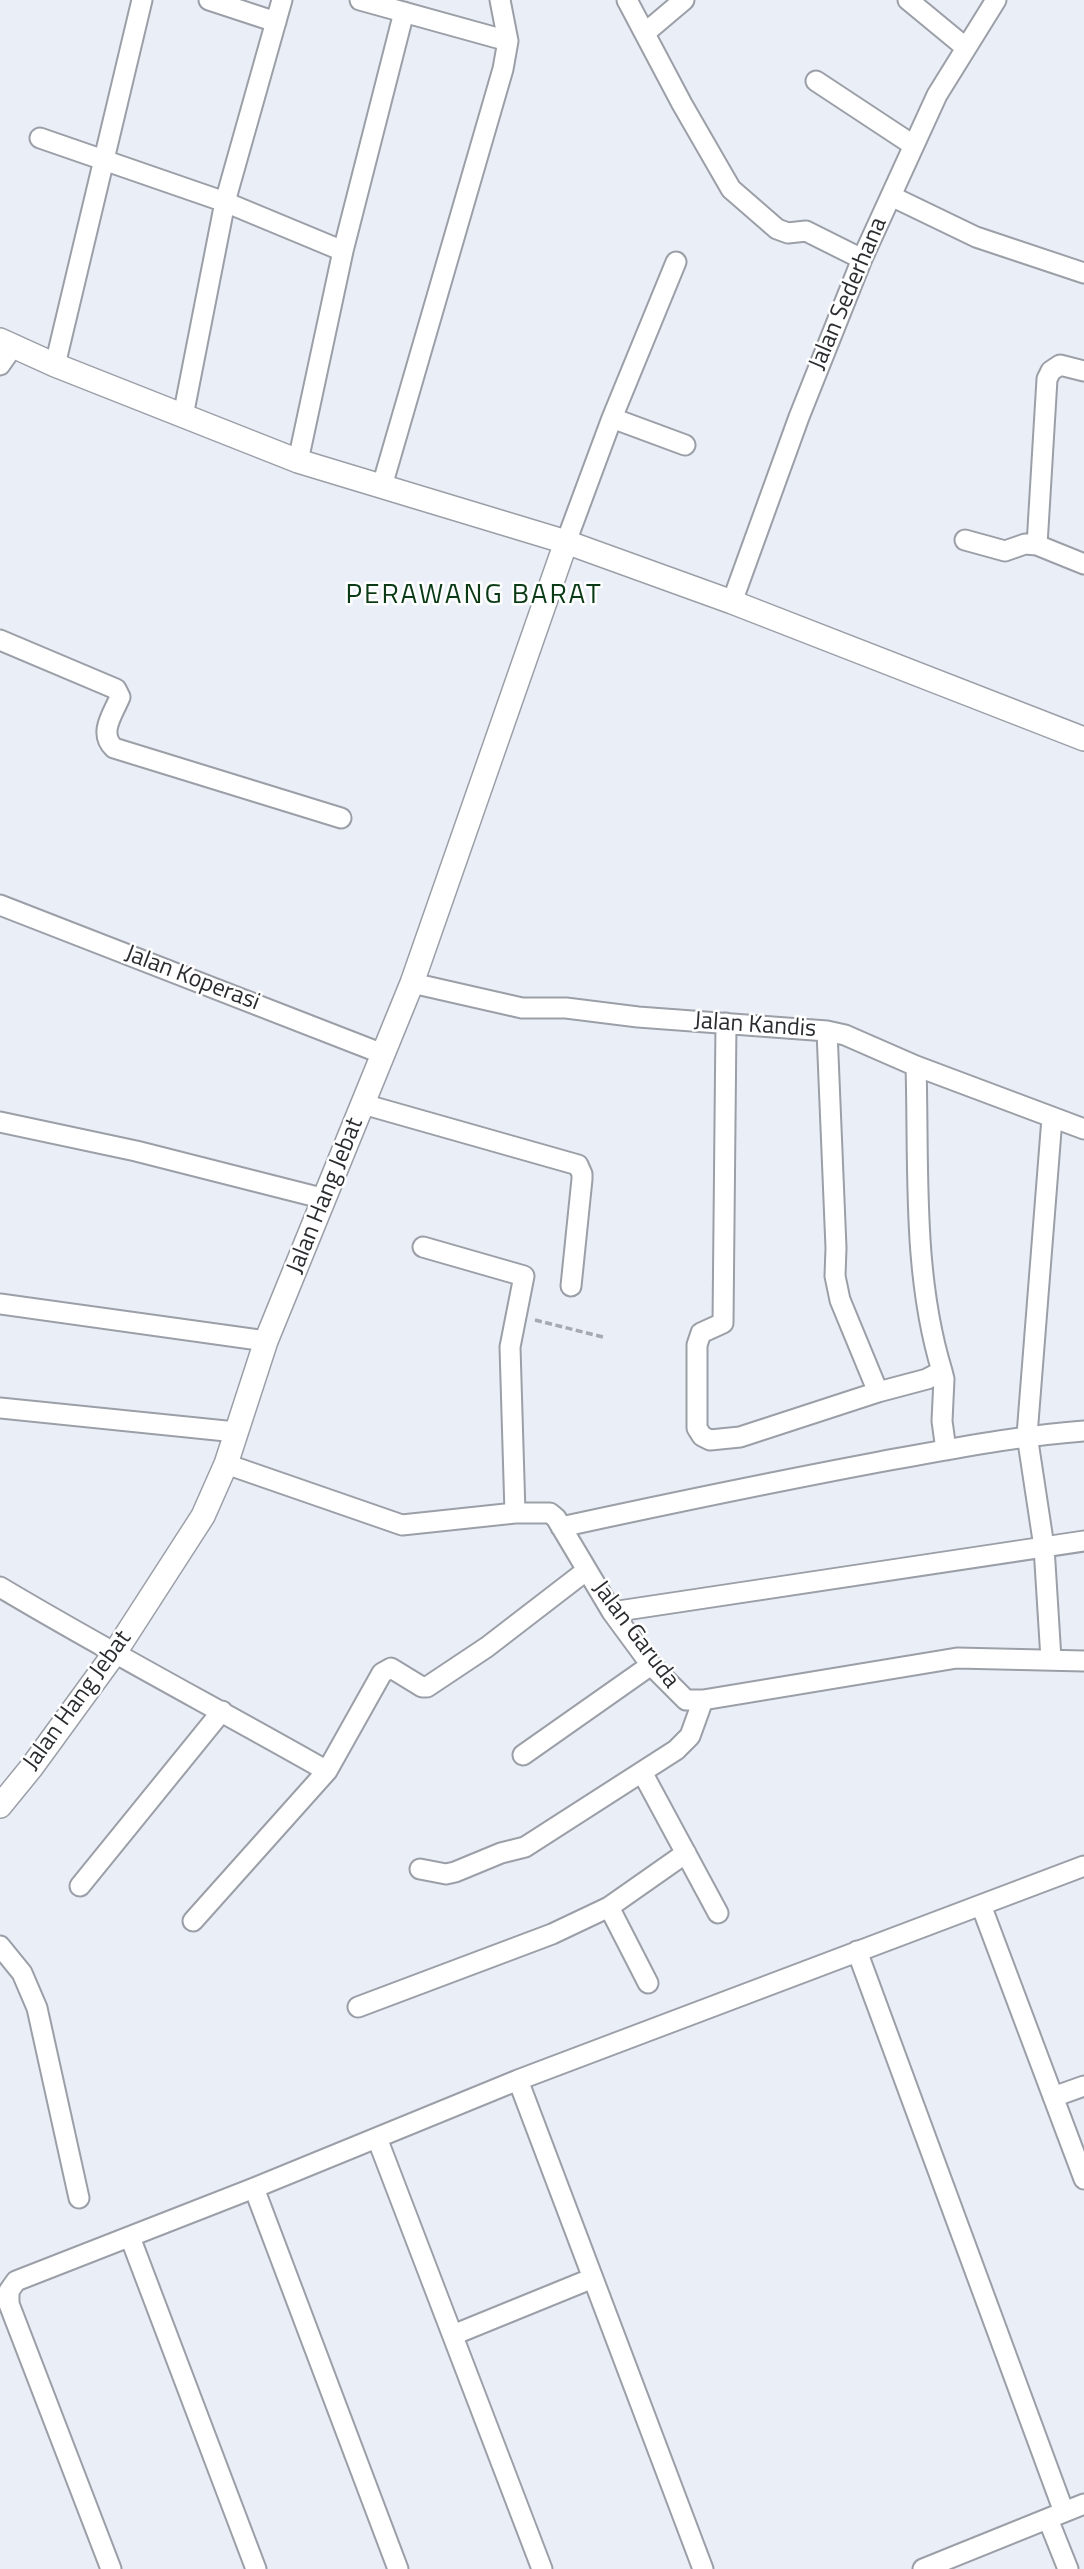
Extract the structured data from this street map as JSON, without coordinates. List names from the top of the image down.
{
  "streets": {
    "street": [
      "Jalan Sederhana",
      "Jalan Koperasi",
      "Jalan Kandis",
      "Jalan Hang Jebat",
      "Jalan Garuda"
    ]
  },
  "crossings": [
    ["Jalan Koperasi", "Jalan Hang Jebat"],
    ["Jalan Kandis", "Jalan Hang Jebat"]
  ],
  "districts": ["PERAWANG BARAT"]
}
